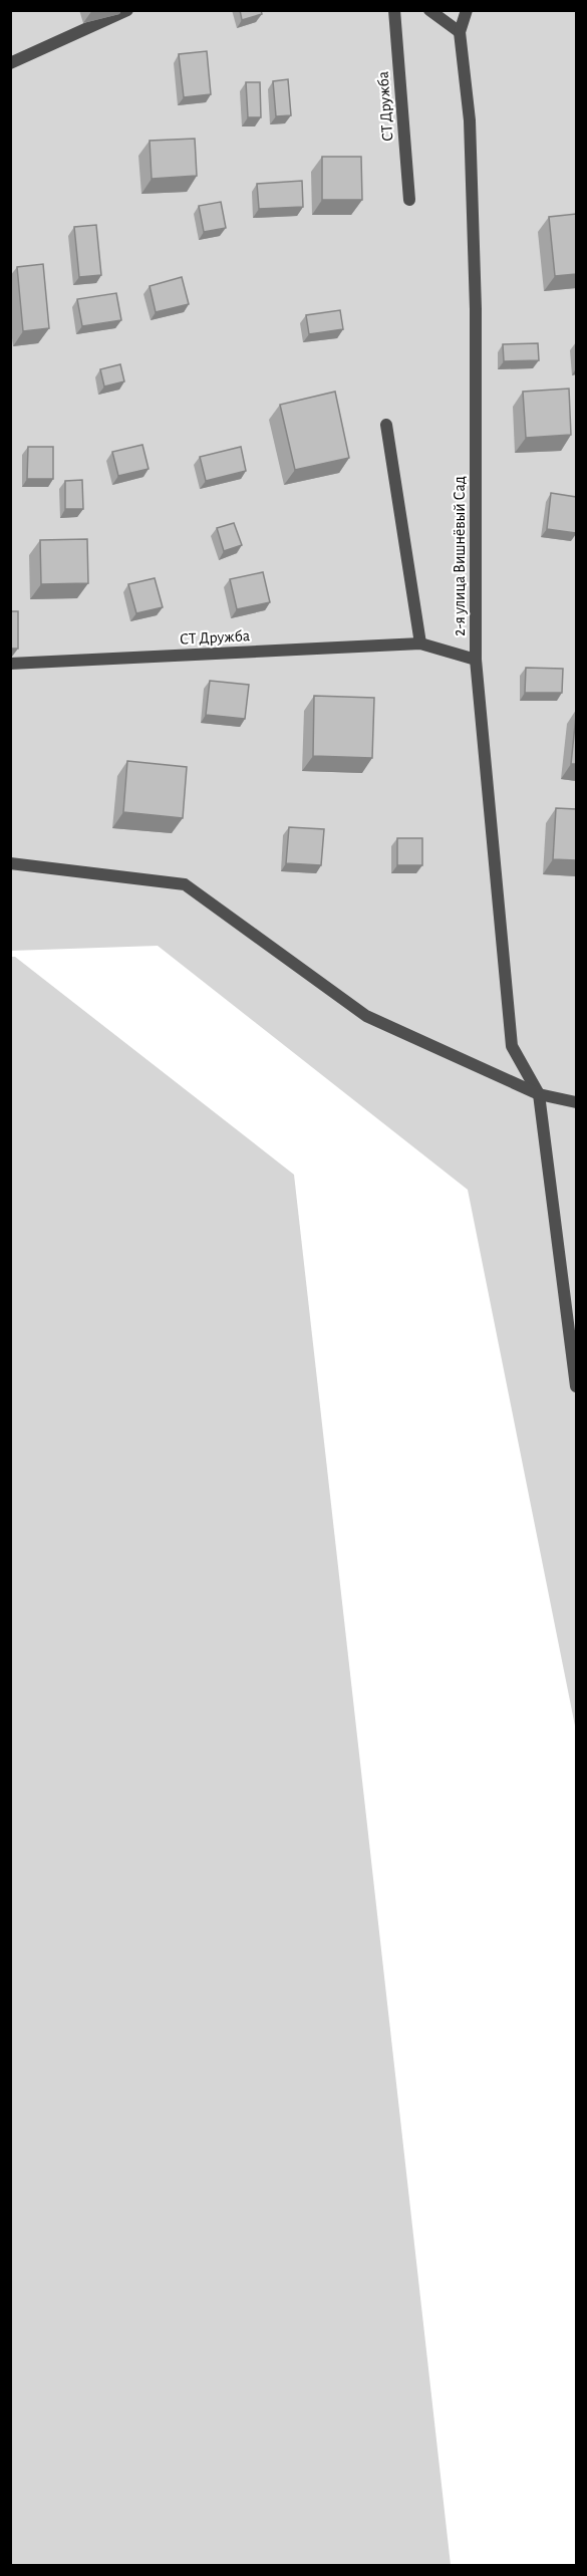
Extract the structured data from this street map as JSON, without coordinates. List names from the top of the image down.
{
  "streets": {
    "street": ["СТ Дружба", "2-я улица Вишнёвый Сад"]
  },
  "crossings": [
    ["СТ Дружба", "2-я улица Вишнёвый Сад"]
  ]
}
